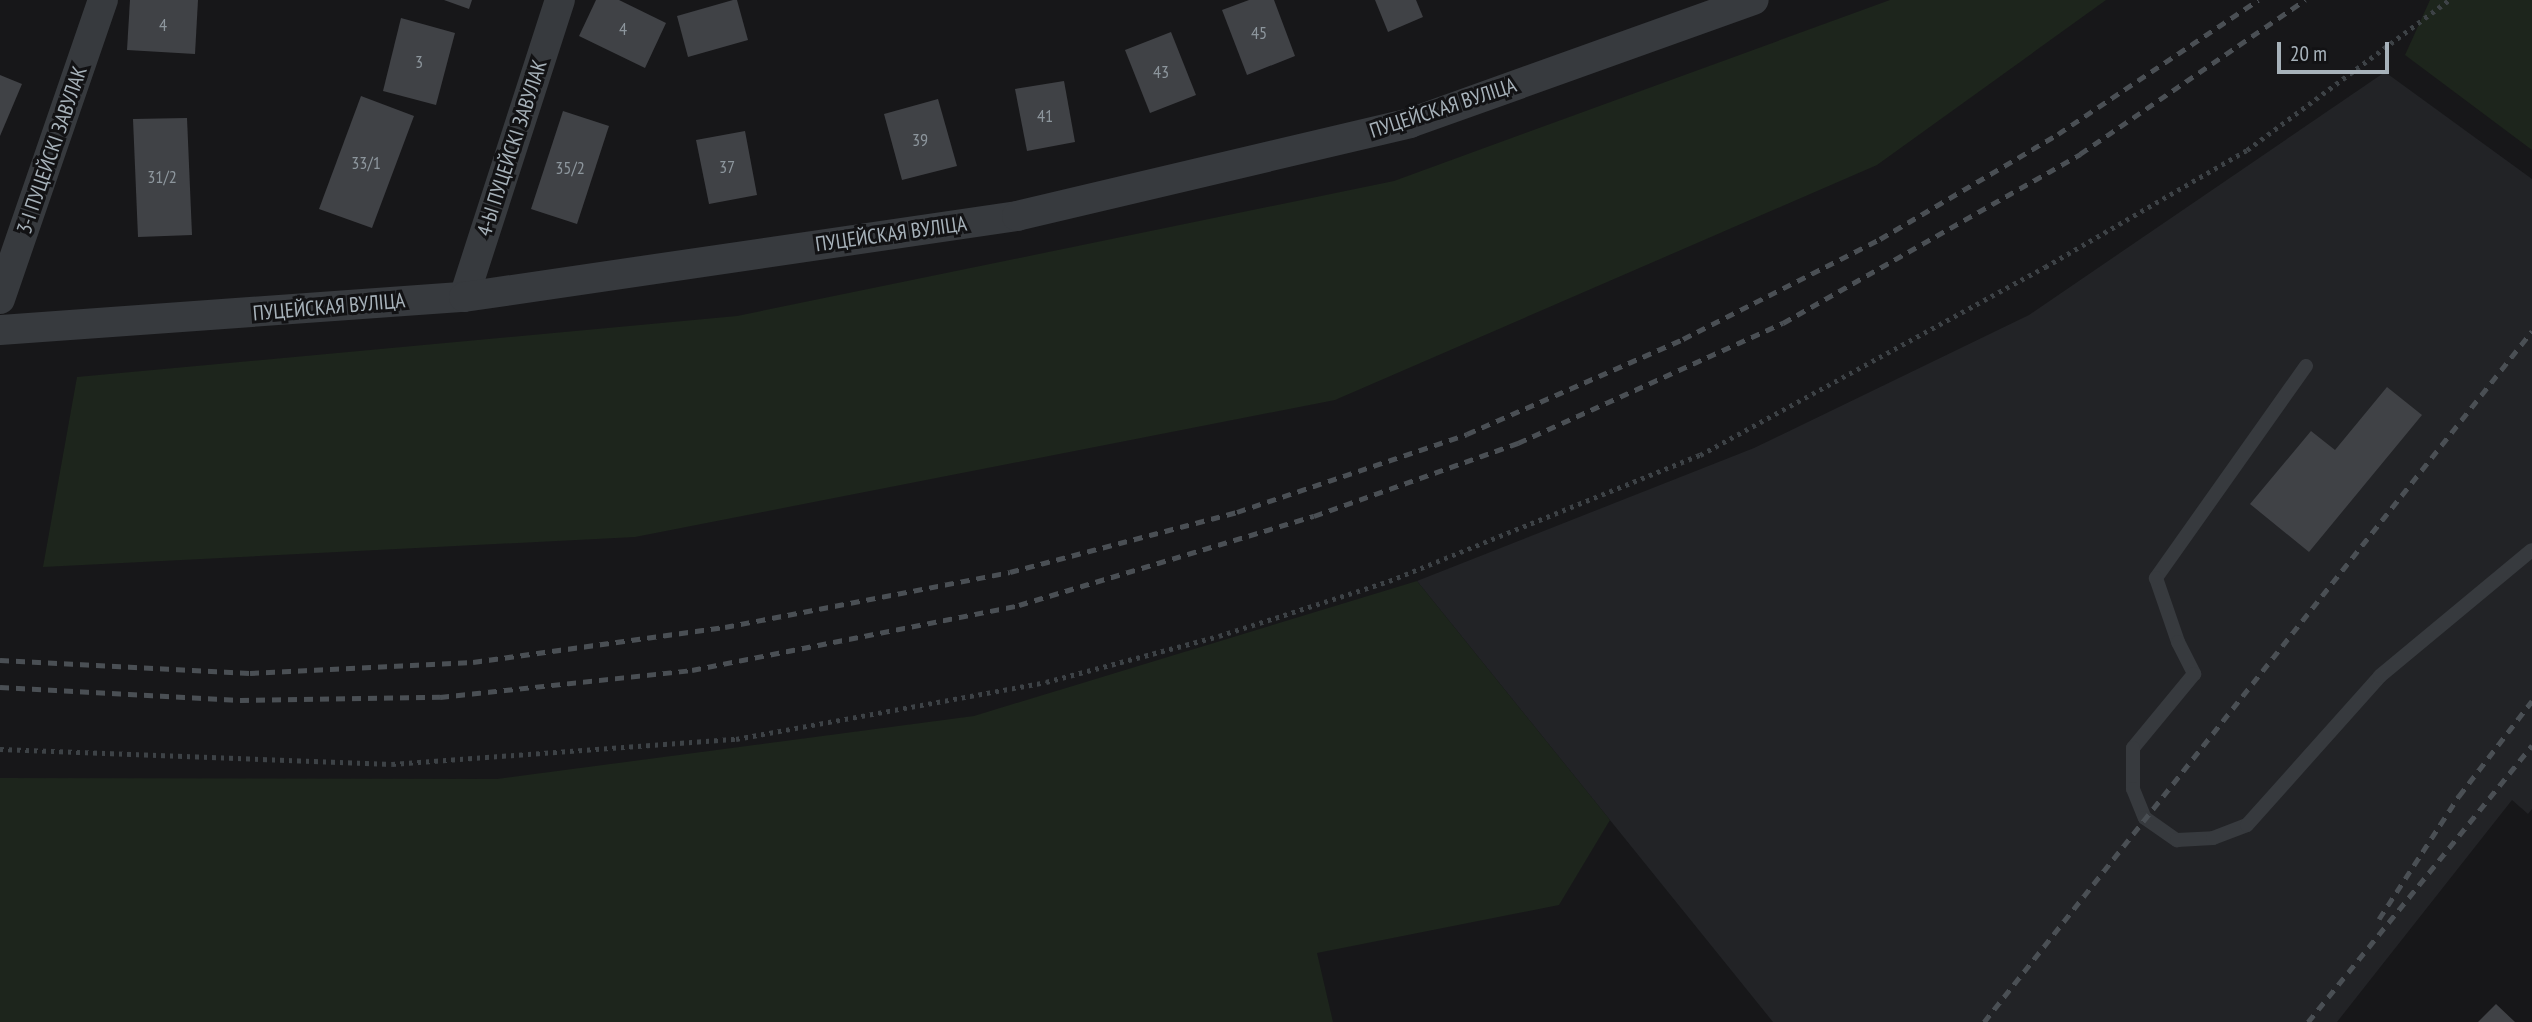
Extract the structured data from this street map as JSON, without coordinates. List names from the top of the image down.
{
  "streets": {
    "street": ["ПУЦЕЙСКАЯ ВУЛІЦА", "4-Ы ПУЦЕЙСКІ ЗАВУЛАК", "3-І ПУЦЕЙСКІ ЗАВУЛАК"]
  },
  "crossings": [
    ["ПУЦЕЙСКАЯ ВУЛІЦА", "4-Ы ПУЦЕЙСКІ ЗАВУЛАК"]
  ],
  "house_numbers": [
    "4",
    "4",
    "45",
    "3",
    "43",
    "41",
    "39",
    "33/1",
    "37",
    "35/2",
    "31/2"
  ],
  "scale_bar": "20 m"
}
